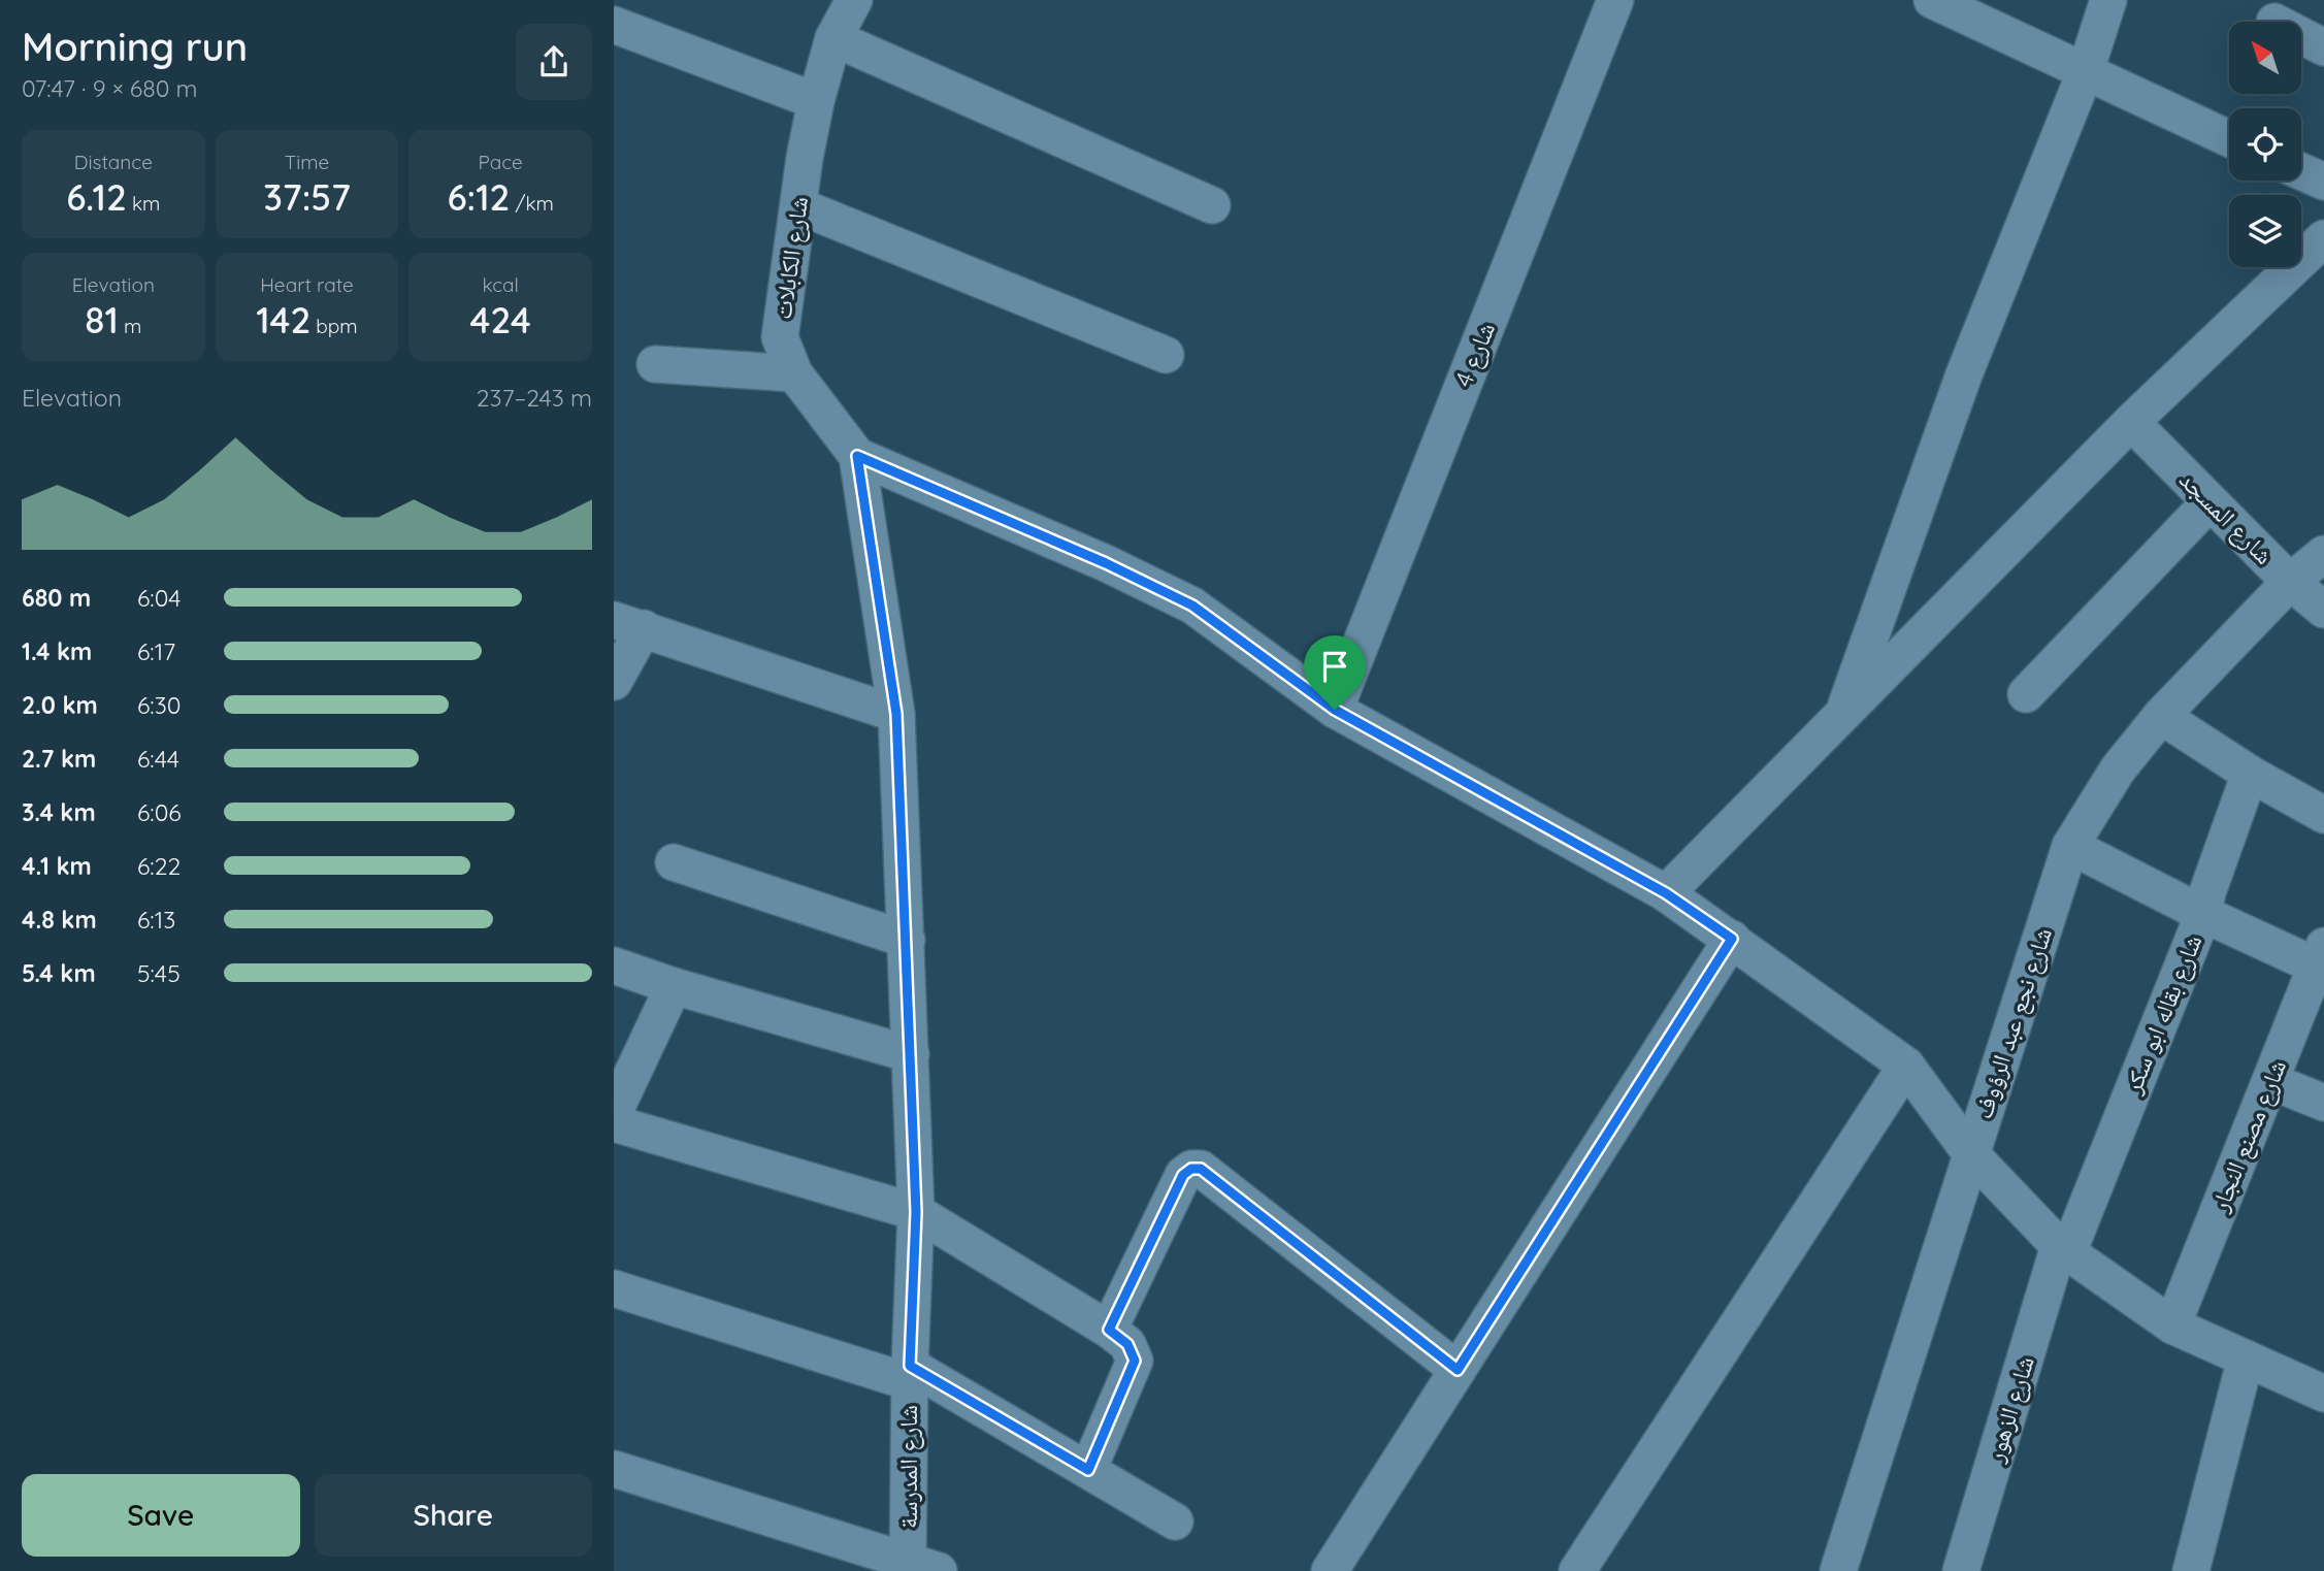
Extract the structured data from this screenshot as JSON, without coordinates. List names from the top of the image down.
{
  "streets": {
    "street": [
      "شارع الكابلات",
      "شارع 4",
      "شارع المسجد",
      "شارع بقاله ابو سكر",
      "شارع نجع عبد الرؤوف",
      "شارع مصنع النجار",
      "شارع الزهور",
      "شارع المدرسة"
    ]
  },
  "crossings": [
    ["شارع الكابلات", "شارع المدرسة"],
    ["شارع المسجد", "شارع نجع عبد الرؤوف"],
    ["شارع بقاله ابو سكر", "شارع الزهور"]
  ],
  "north": "top left",
  "page": {
    "heading": ["Morning run", "07:47 · 9 × 680 m"],
    "stats": [
      ["Distance", "6.12 km"],
      ["Time", "37:57"],
      ["Pace", "6:12 /km"],
      ["Elevation", "81 m"],
      ["Heart rate", "142 bpm"],
      ["kcal", "424"]
    ],
    "chart": ["Elevation", "237–243 m"],
    "list": [
      {
        "name": "680 m",
        "note": "6:04"
      },
      {
        "name": "1.4 km",
        "note": "6:17"
      },
      {
        "name": "2.0 km",
        "note": "6:30"
      },
      {
        "name": "2.7 km",
        "note": "6:44"
      },
      {
        "name": "3.4 km",
        "note": "6:06"
      },
      {
        "name": "4.1 km",
        "note": "6:22"
      },
      {
        "name": "4.8 km",
        "note": "6:13"
      },
      {
        "name": "5.4 km",
        "note": "5:45"
      }
    ],
    "buttons": ["Save", "Share"]
  }
}
